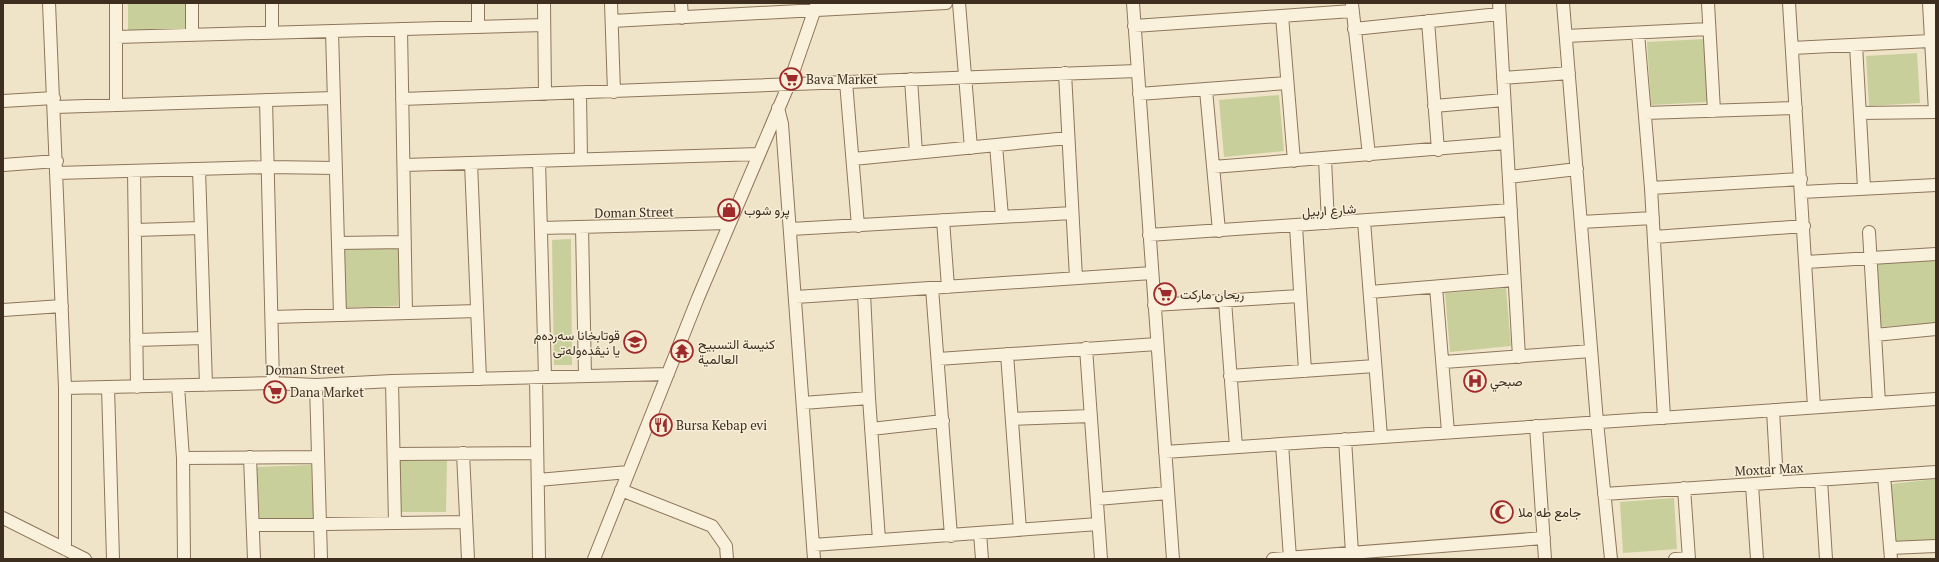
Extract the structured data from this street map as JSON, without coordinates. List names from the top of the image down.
{
  "streets": {
    "street": ["شارع اربيل", "Doman Street", "Moxtar Max"]
  },
  "places": {
    "supermarket": ["Bava Market", "ريحان ماركت", "Dana Market"],
    "shop": ["پرو شوب"],
    "school or university": ["قوتابخانا سەردەم یا نیڤدەولەتی"],
    "temple": ["كنيسة التسبيح العالمية"],
    "hospital": ["صبحي"],
    "restaurant": ["Bursa Kebap evi"],
    "mosque": ["جامع طه ملا"]
  }
}
